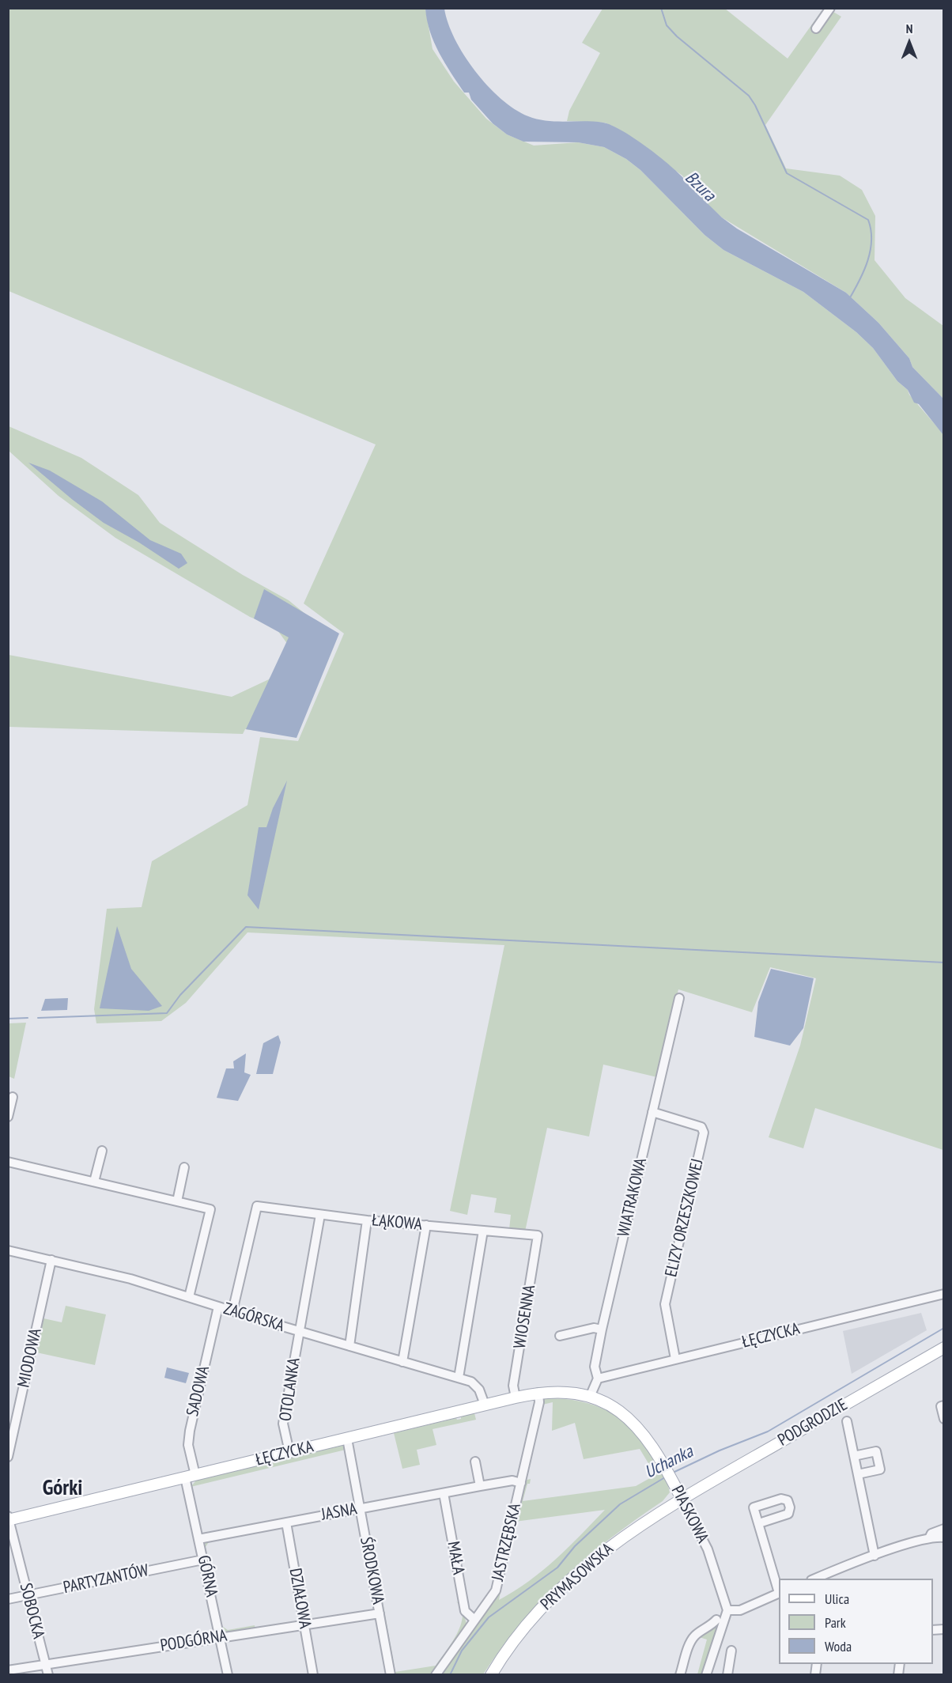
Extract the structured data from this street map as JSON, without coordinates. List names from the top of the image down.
{
  "streets": {
    "main road": [
      "ŁĘCZYCKA",
      "PODGRODZIE",
      "PIASKOWA",
      "PRYMASOWSKA"
    ],
    "street": [
      "WIATRAKOWA",
      "ELIZY ORZESZKOWEJ",
      "ŁĄKOWA",
      "WIOSENNA",
      "ZAGÓRSKA",
      "MIODOWA",
      "OTOLANKA",
      "SADOWA",
      "JASNA",
      "JASTRZĘBSKA",
      "MAŁA",
      "ŚRODKOWA",
      "GÓRNA",
      "PARTYZANTÓW",
      "DZIAŁOWA",
      "SOBOCKA",
      "PODGÓRNA"
    ]
  },
  "crossings": [
    ["WIATRAKOWA", "ELIZY ORZESZKOWEJ"],
    ["WIATRAKOWA", "ŁĘCZYCKA"],
    ["WIATRAKOWA", "PIASKOWA"],
    ["ELIZY ORZESZKOWEJ", "ŁĘCZYCKA"],
    ["ŁĄKOWA", "WIOSENNA"],
    ["ŁĄKOWA", "ZAGÓRSKA"],
    ["ŁĄKOWA", "OTOLANKA"],
    ["WIOSENNA", "ŁĘCZYCKA"],
    ["ZAGÓRSKA", "ŁĘCZYCKA"],
    ["ZAGÓRSKA", "MIODOWA"],
    ["ZAGÓRSKA", "OTOLANKA"],
    ["ZAGÓRSKA", "SADOWA"],
    ["ŁĘCZYCKA", "OTOLANKA"],
    ["ŁĘCZYCKA", "SADOWA"],
    ["ŁĘCZYCKA", "PIASKOWA"],
    ["ŁĘCZYCKA", "JASTRZĘBSKA"],
    ["ŁĘCZYCKA", "ŚRODKOWA"],
    ["ŁĘCZYCKA", "GÓRNA"],
    ["ŁĘCZYCKA", "SOBOCKA"],
    ["SADOWA", "GÓRNA"],
    ["PODGRODZIE", "PIASKOWA"],
    ["PODGRODZIE", "PRYMASOWSKA"],
    ["JASNA", "JASTRZĘBSKA"],
    ["JASNA", "MAŁA"],
    ["JASNA", "ŚRODKOWA"],
    ["JASNA", "GÓRNA"],
    ["JASNA", "DZIAŁOWA"],
    ["PIASKOWA", "PRYMASOWSKA"],
    ["JASTRZĘBSKA", "MAŁA"],
    ["ŚRODKOWA", "PODGÓRNA"],
    ["GÓRNA", "PARTYZANTÓW"],
    ["GÓRNA", "PODGÓRNA"],
    ["PARTYZANTÓW", "SOBOCKA"],
    ["DZIAŁOWA", "PODGÓRNA"],
    ["SOBOCKA", "PODGÓRNA"]
  ],
  "districts": ["Górki"],
  "water": ["Bzura", "Uchanka"],
  "legend": ["Ulica", "Park", "Woda"],
  "north": "top"
}
